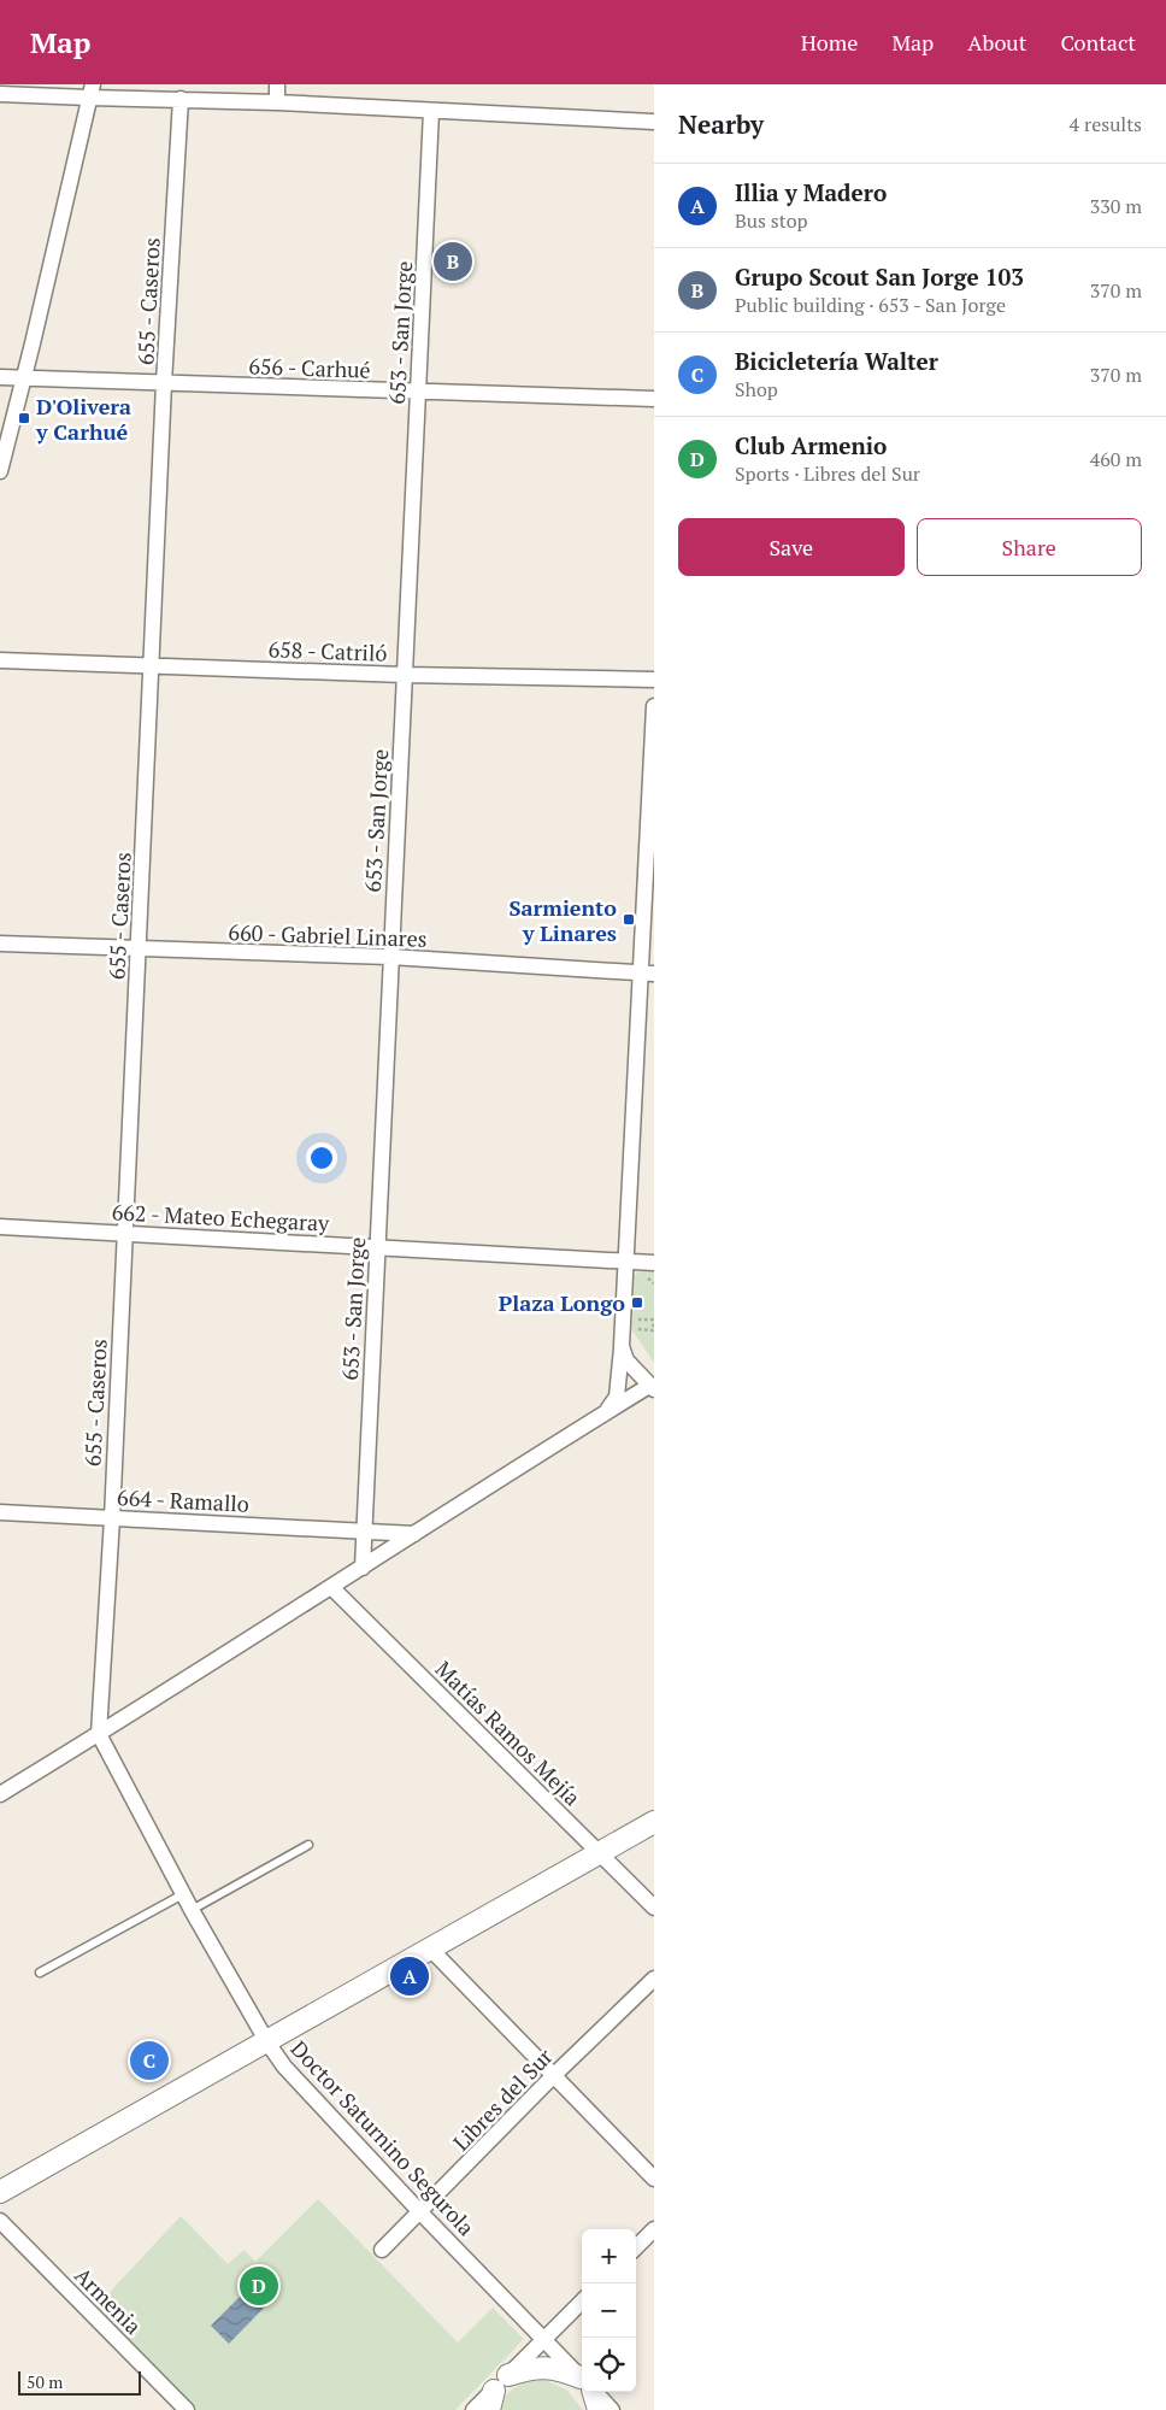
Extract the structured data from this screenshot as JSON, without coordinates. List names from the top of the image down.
{
  "streets": {
    "street": [
      "655 - Caseros",
      "653 - San Jorge",
      "656 - Carhué",
      "658 - Catriló",
      "660 - Gabriel Linares",
      "662 - Mateo Echegaray",
      "664 - Ramallo",
      "Matías Ramos Mejía",
      "Libres del Sur",
      "Doctor Saturnino Segurola",
      "Armenia"
    ]
  },
  "crossings": [
    ["655 - Caseros", "656 - Carhué"],
    ["655 - Caseros", "658 - Catriló"],
    ["655 - Caseros", "660 - Gabriel Linares"],
    ["655 - Caseros", "662 - Mateo Echegaray"],
    ["655 - Caseros", "664 - Ramallo"],
    ["655 - Caseros", "Doctor Saturnino Segurola"],
    ["653 - San Jorge", "656 - Carhué"],
    ["653 - San Jorge", "658 - Catriló"],
    ["653 - San Jorge", "660 - Gabriel Linares"],
    ["653 - San Jorge", "662 - Mateo Echegaray"],
    ["653 - San Jorge", "664 - Ramallo"],
    ["Libres del Sur", "Doctor Saturnino Segurola"]
  ],
  "places": {
    "transit": ["D'Olivera y Carhué", "Sarmiento y Linares", "Plaza Longo"]
  },
  "scale_bar": "50 m",
  "page": {
    "header": "Map",
    "nav": [
      "Home",
      "Map",
      "About",
      "Contact"
    ],
    "heading": ["Nearby", "4 results"],
    "list": [
      {
        "mark": "A",
        "name": "Illia y Madero",
        "note": "Bus stop",
        "value": "330 m"
      },
      {
        "mark": "B",
        "name": "Grupo Scout San Jorge 103",
        "note": "Public building · 653 - San Jorge",
        "value": "370 m"
      },
      {
        "mark": "C",
        "name": "Bicicletería Walter",
        "note": "Shop",
        "value": "370 m"
      },
      {
        "mark": "D",
        "name": "Club Armenio",
        "note": "Sports · Libres del Sur",
        "value": "460 m"
      }
    ],
    "pins": [
      "B",
      "A",
      "C",
      "D"
    ],
    "buttons": ["Save", "Share"],
    "map_buttons": ["+", "−"],
    "scale": "50 m"
  }
}
